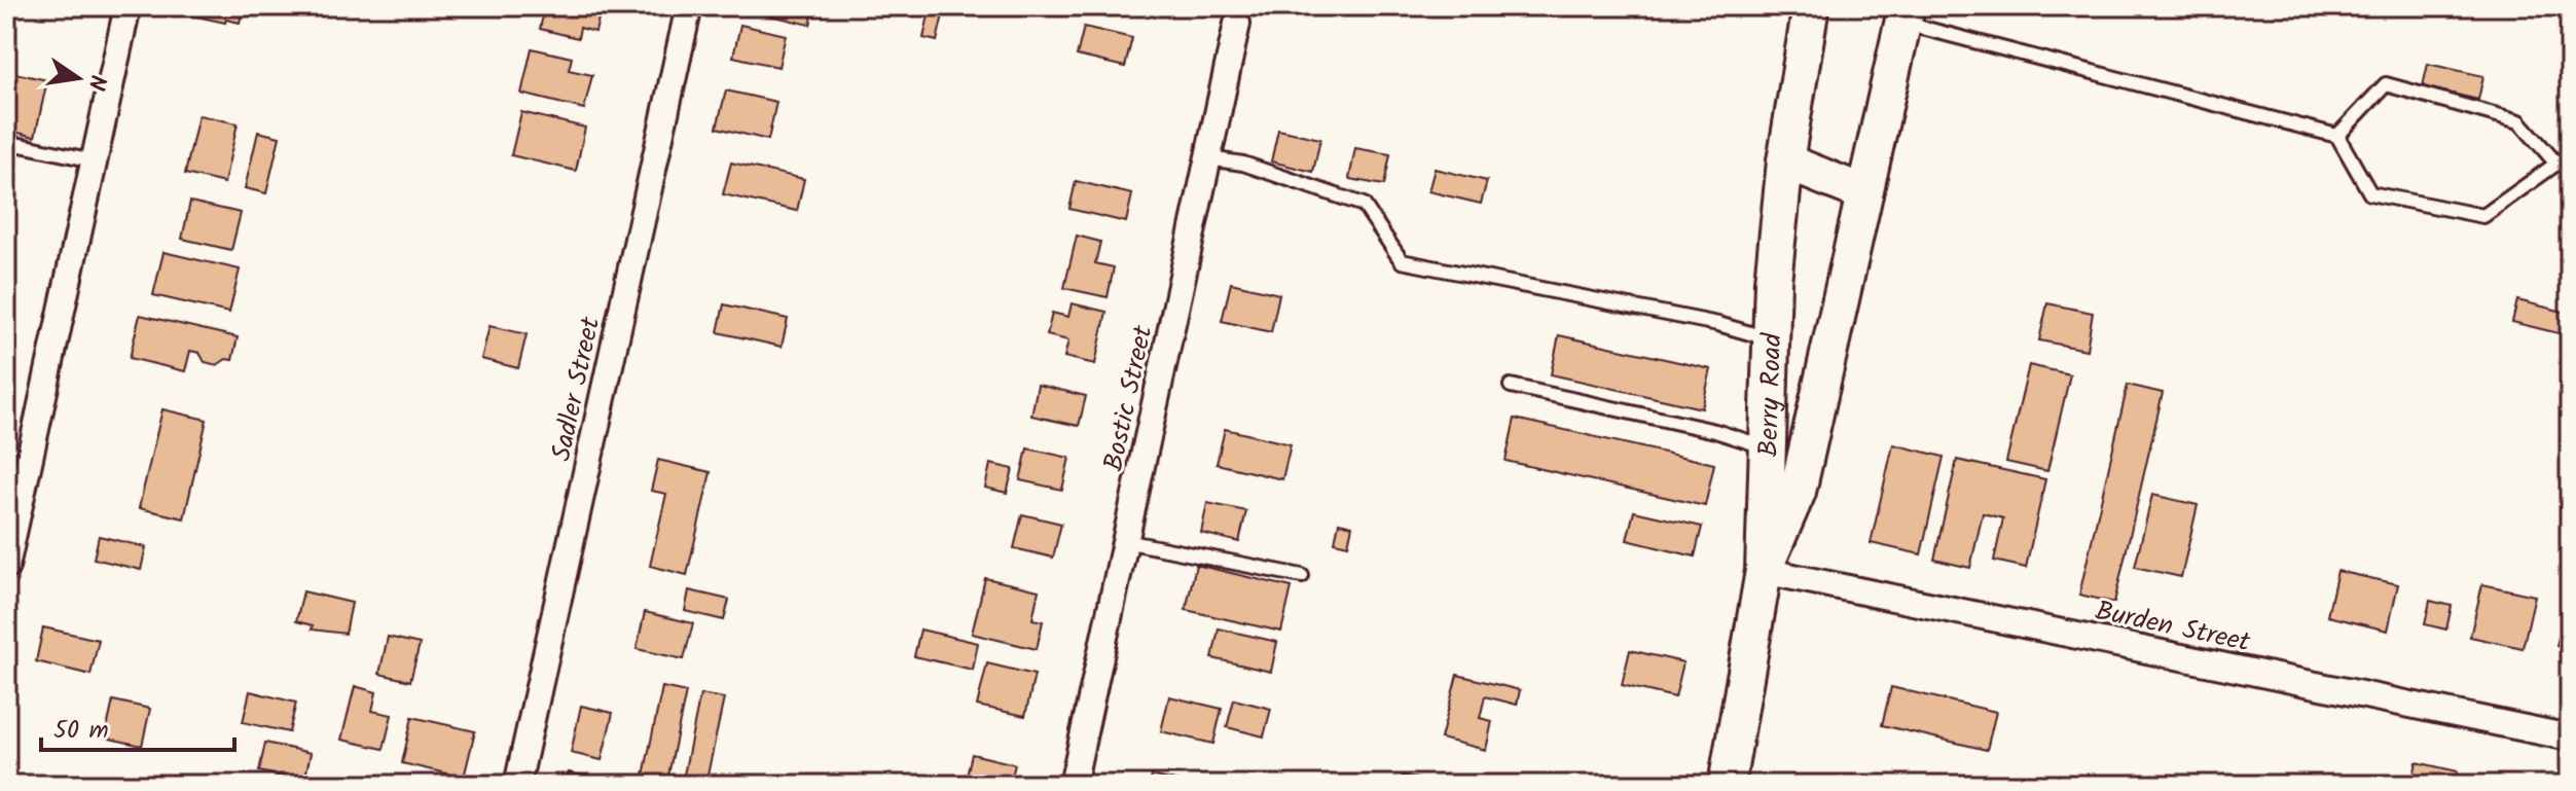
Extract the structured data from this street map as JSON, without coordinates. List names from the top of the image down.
{
  "streets": {
    "street": [
      "Sadler Street",
      "Berry Road",
      "Bostic Street",
      "Burden Street"
    ]
  },
  "crossings": [
    ["Berry Road", "Burden Street"]
  ],
  "scale_bar": "50 m",
  "north": "right"
}
